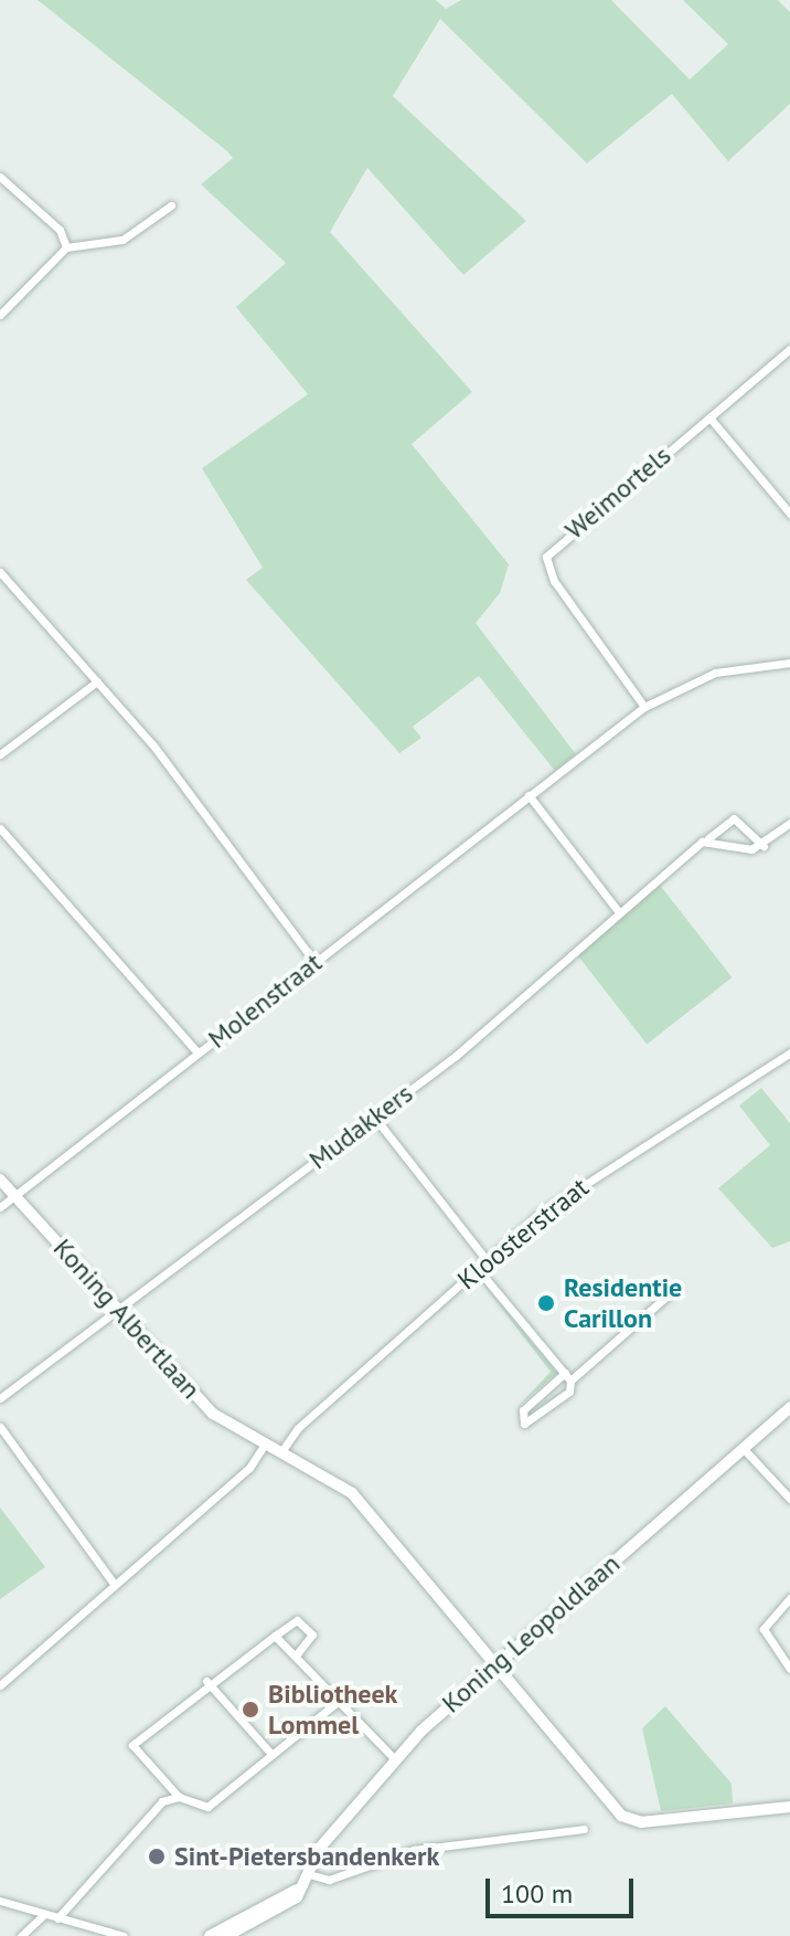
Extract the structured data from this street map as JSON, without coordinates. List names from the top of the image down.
{
  "streets": {
    "main road": ["Koning Albertlaan", "Koning Leopoldlaan"],
    "street": [
      "Weimortels",
      "Molenstraat",
      "Mudakkers",
      "Kloosterstraat"
    ]
  },
  "crossings": [
    ["Weimortels", "Molenstraat"],
    ["Molenstraat", "Koning Albertlaan"],
    ["Mudakkers", "Koning Albertlaan"],
    ["Kloosterstraat", "Koning Albertlaan"],
    ["Koning Albertlaan", "Koning Leopoldlaan"]
  ],
  "places": ["Residentie Carillon", "Bibliotheek Lommel", "Sint-Pietersbandenkerk"],
  "scale_bar": "100 m"
}
